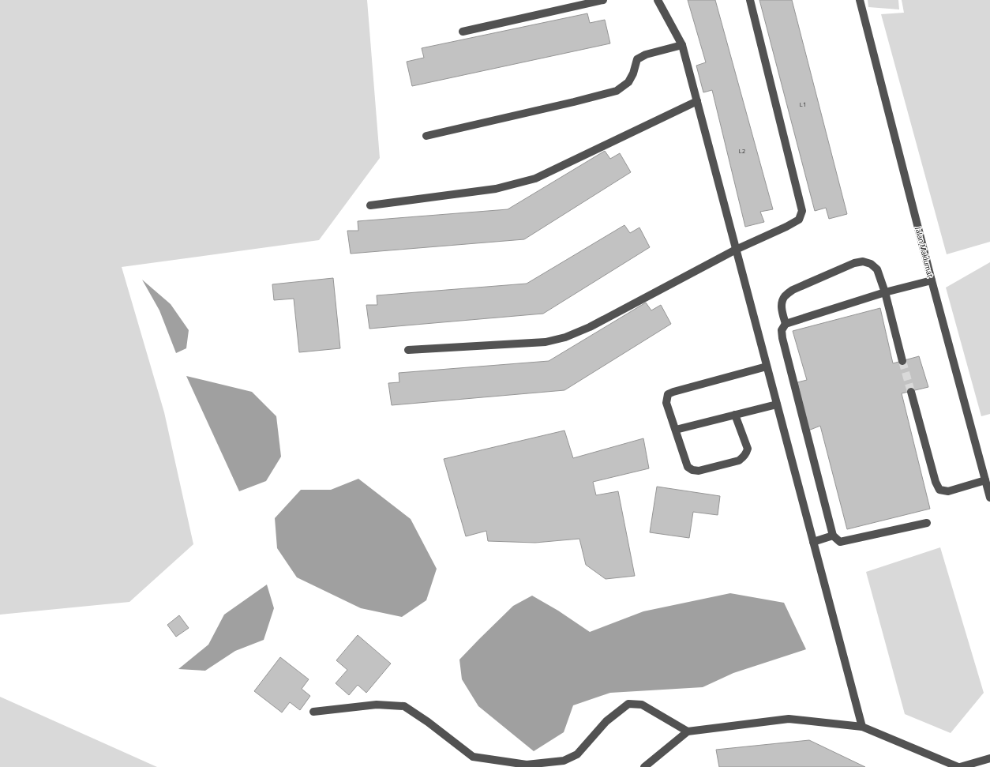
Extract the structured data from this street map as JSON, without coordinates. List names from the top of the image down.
{
  "streets": {
    "street": ["Jalan Maklumat"]
  },
  "house_numbers": ["L1", "L2"]
}
